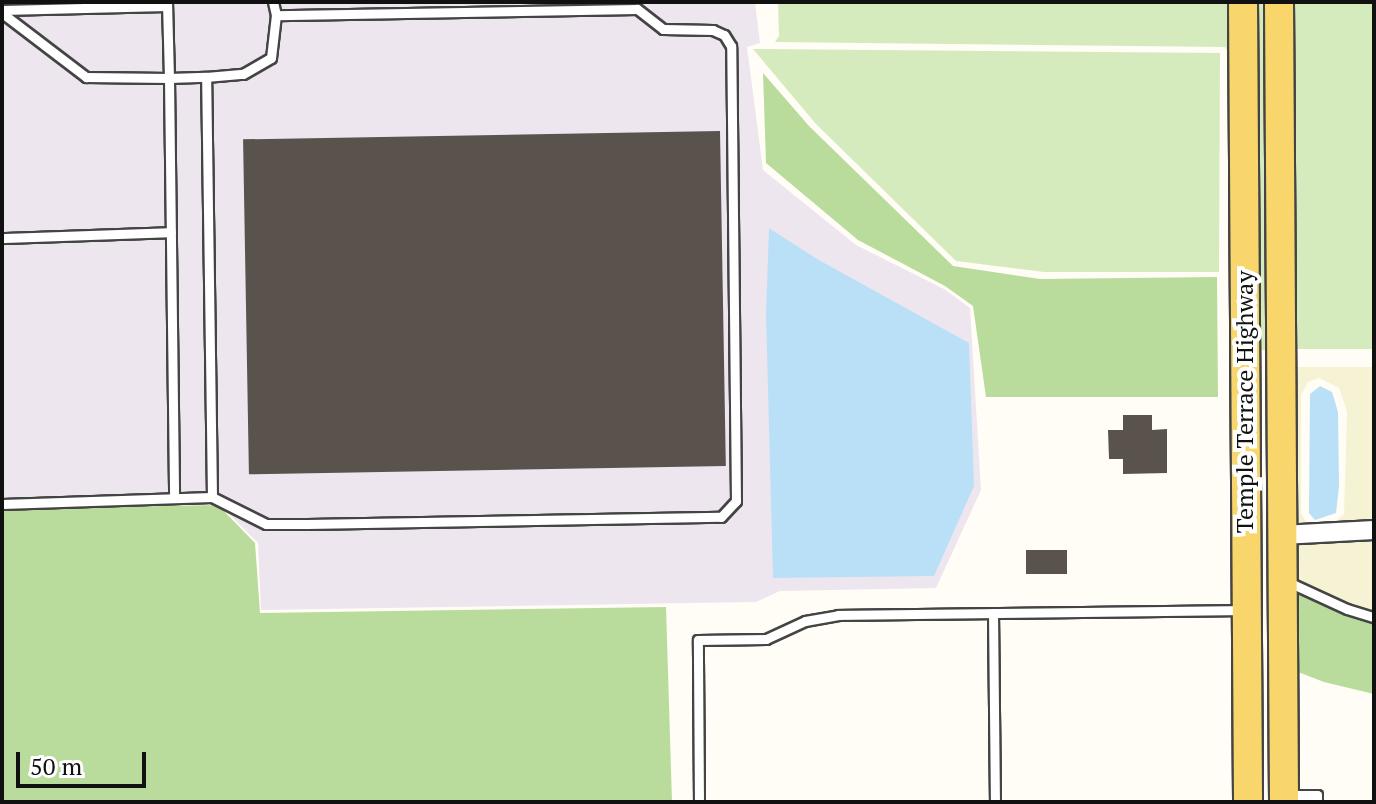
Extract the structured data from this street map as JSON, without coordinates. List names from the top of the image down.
{
  "streets": {
    "main road": ["Temple Terrace Highway"]
  },
  "scale_bar": "50 m"
}
